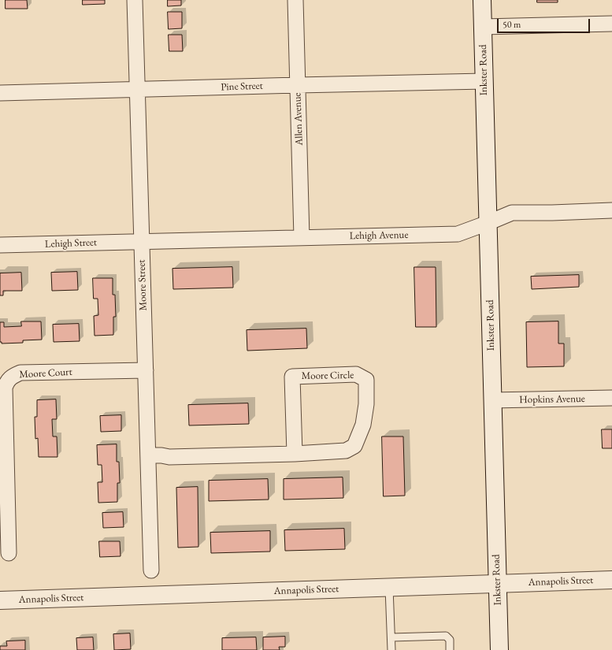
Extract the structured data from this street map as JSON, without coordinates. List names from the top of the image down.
{
  "streets": {
    "main road": ["Inkster Road", "Annapolis Street"],
    "street": [
      "Pine Street",
      "Allen Avenue",
      "Lehigh Avenue",
      "Lehigh Street",
      "Moore Street",
      "Moore Court",
      "Moore Circle",
      "Hopkins Avenue"
    ]
  },
  "crossings": [
    ["Inkster Road", "Pine Street"],
    ["Inkster Road", "Lehigh Avenue"],
    ["Inkster Road", "Hopkins Avenue"],
    ["Inkster Road", "Annapolis Street"],
    ["Pine Street", "Allen Avenue"],
    ["Pine Street", "Moore Street"],
    ["Allen Avenue", "Lehigh Avenue"],
    ["Lehigh Avenue", "Lehigh Street"],
    ["Lehigh Avenue", "Moore Street"],
    ["Lehigh Street", "Moore Street"],
    ["Moore Street", "Moore Court"],
    ["Moore Street", "Moore Circle"]
  ],
  "scale_bar": "50 m"
}
